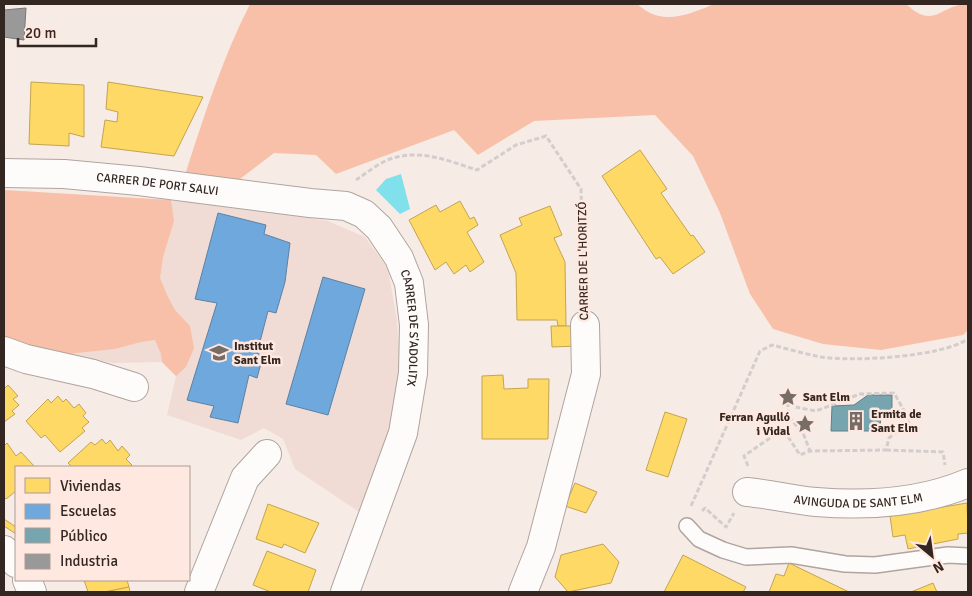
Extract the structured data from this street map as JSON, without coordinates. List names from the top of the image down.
{
  "streets": {
    "street": [
      "CARRER DE PORT SALVI",
      "CARRER DE L'HORITZÓ",
      "CARRER DE S'ADOLITX",
      "AVINGUDA DE SANT ELM"
    ]
  },
  "crossings": [
    ["CARRER DE PORT SALVI", "CARRER DE S'ADOLITX"],
    ["CARRER DE L'HORITZÓ", "CARRER DE S'ADOLITX"]
  ],
  "places": {
    "school or university": ["Institut Sant Elm"],
    "place": ["Sant Elm", "Ferran Agulló i Vidal"],
    "building": ["Ermita de Sant Elm"]
  },
  "legend": [
    "Viviendas",
    "Escuelas",
    "Público",
    "Industria"
  ],
  "scale_bar": "20 m",
  "north": "bottom right"
}
